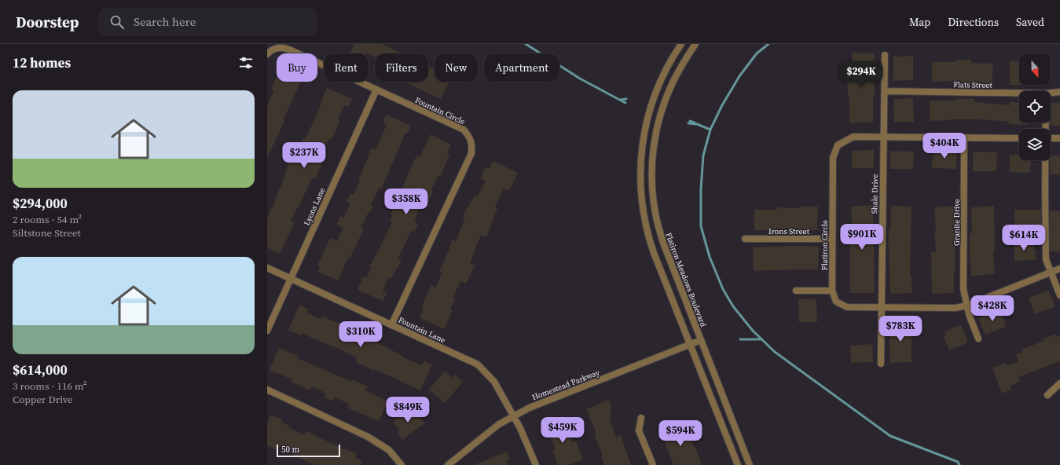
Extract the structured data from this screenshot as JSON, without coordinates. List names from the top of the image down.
{
  "streets": {
    "street": [
      "Flats Street",
      "Fountain Circle",
      "Shale Drive",
      "Lyons Lane",
      "Granite Drive",
      "Irons Street",
      "Flatiron Circle",
      "Flatiron Meadows Boulevard",
      "Fountain Lane",
      "Homestead Parkway"
    ]
  },
  "crossings": [
    ["Flats Street", "Shale Drive"],
    ["Fountain Circle", "Lyons Lane"],
    ["Fountain Circle", "Fountain Lane"],
    ["Shale Drive", "Flatiron Circle"],
    ["Lyons Lane", "Fountain Lane"],
    ["Granite Drive", "Flatiron Circle"],
    ["Irons Street", "Flatiron Circle"],
    ["Flatiron Meadows Boulevard", "Homestead Parkway"],
    ["Fountain Lane", "Homestead Parkway"]
  ],
  "scale_bar": "50 m",
  "north": "bottom",
  "page": {
    "header": "Doorstep",
    "search": "Search here",
    "nav": ["Map", "Directions", "Saved"],
    "heading": "12 homes",
    "chip": [
      "Buy",
      "Rent",
      "Filters",
      "New",
      "Apartment"
    ],
    "price": [
      "$294K",
      "$404K",
      "$237K",
      "$358K",
      "$901K",
      "$614K",
      "$428K",
      "$783K",
      "$310K",
      "$849K",
      "$459K",
      "$594K"
    ],
    "list": [
      {
        "name": "$294,000",
        "note": "2 rooms · 54 m² · Siltstone Street"
      },
      {
        "name": "$614,000",
        "note": "3 rooms · 116 m² · Copper Drive"
      }
    ],
    "scale": "50 m"
  }
}
